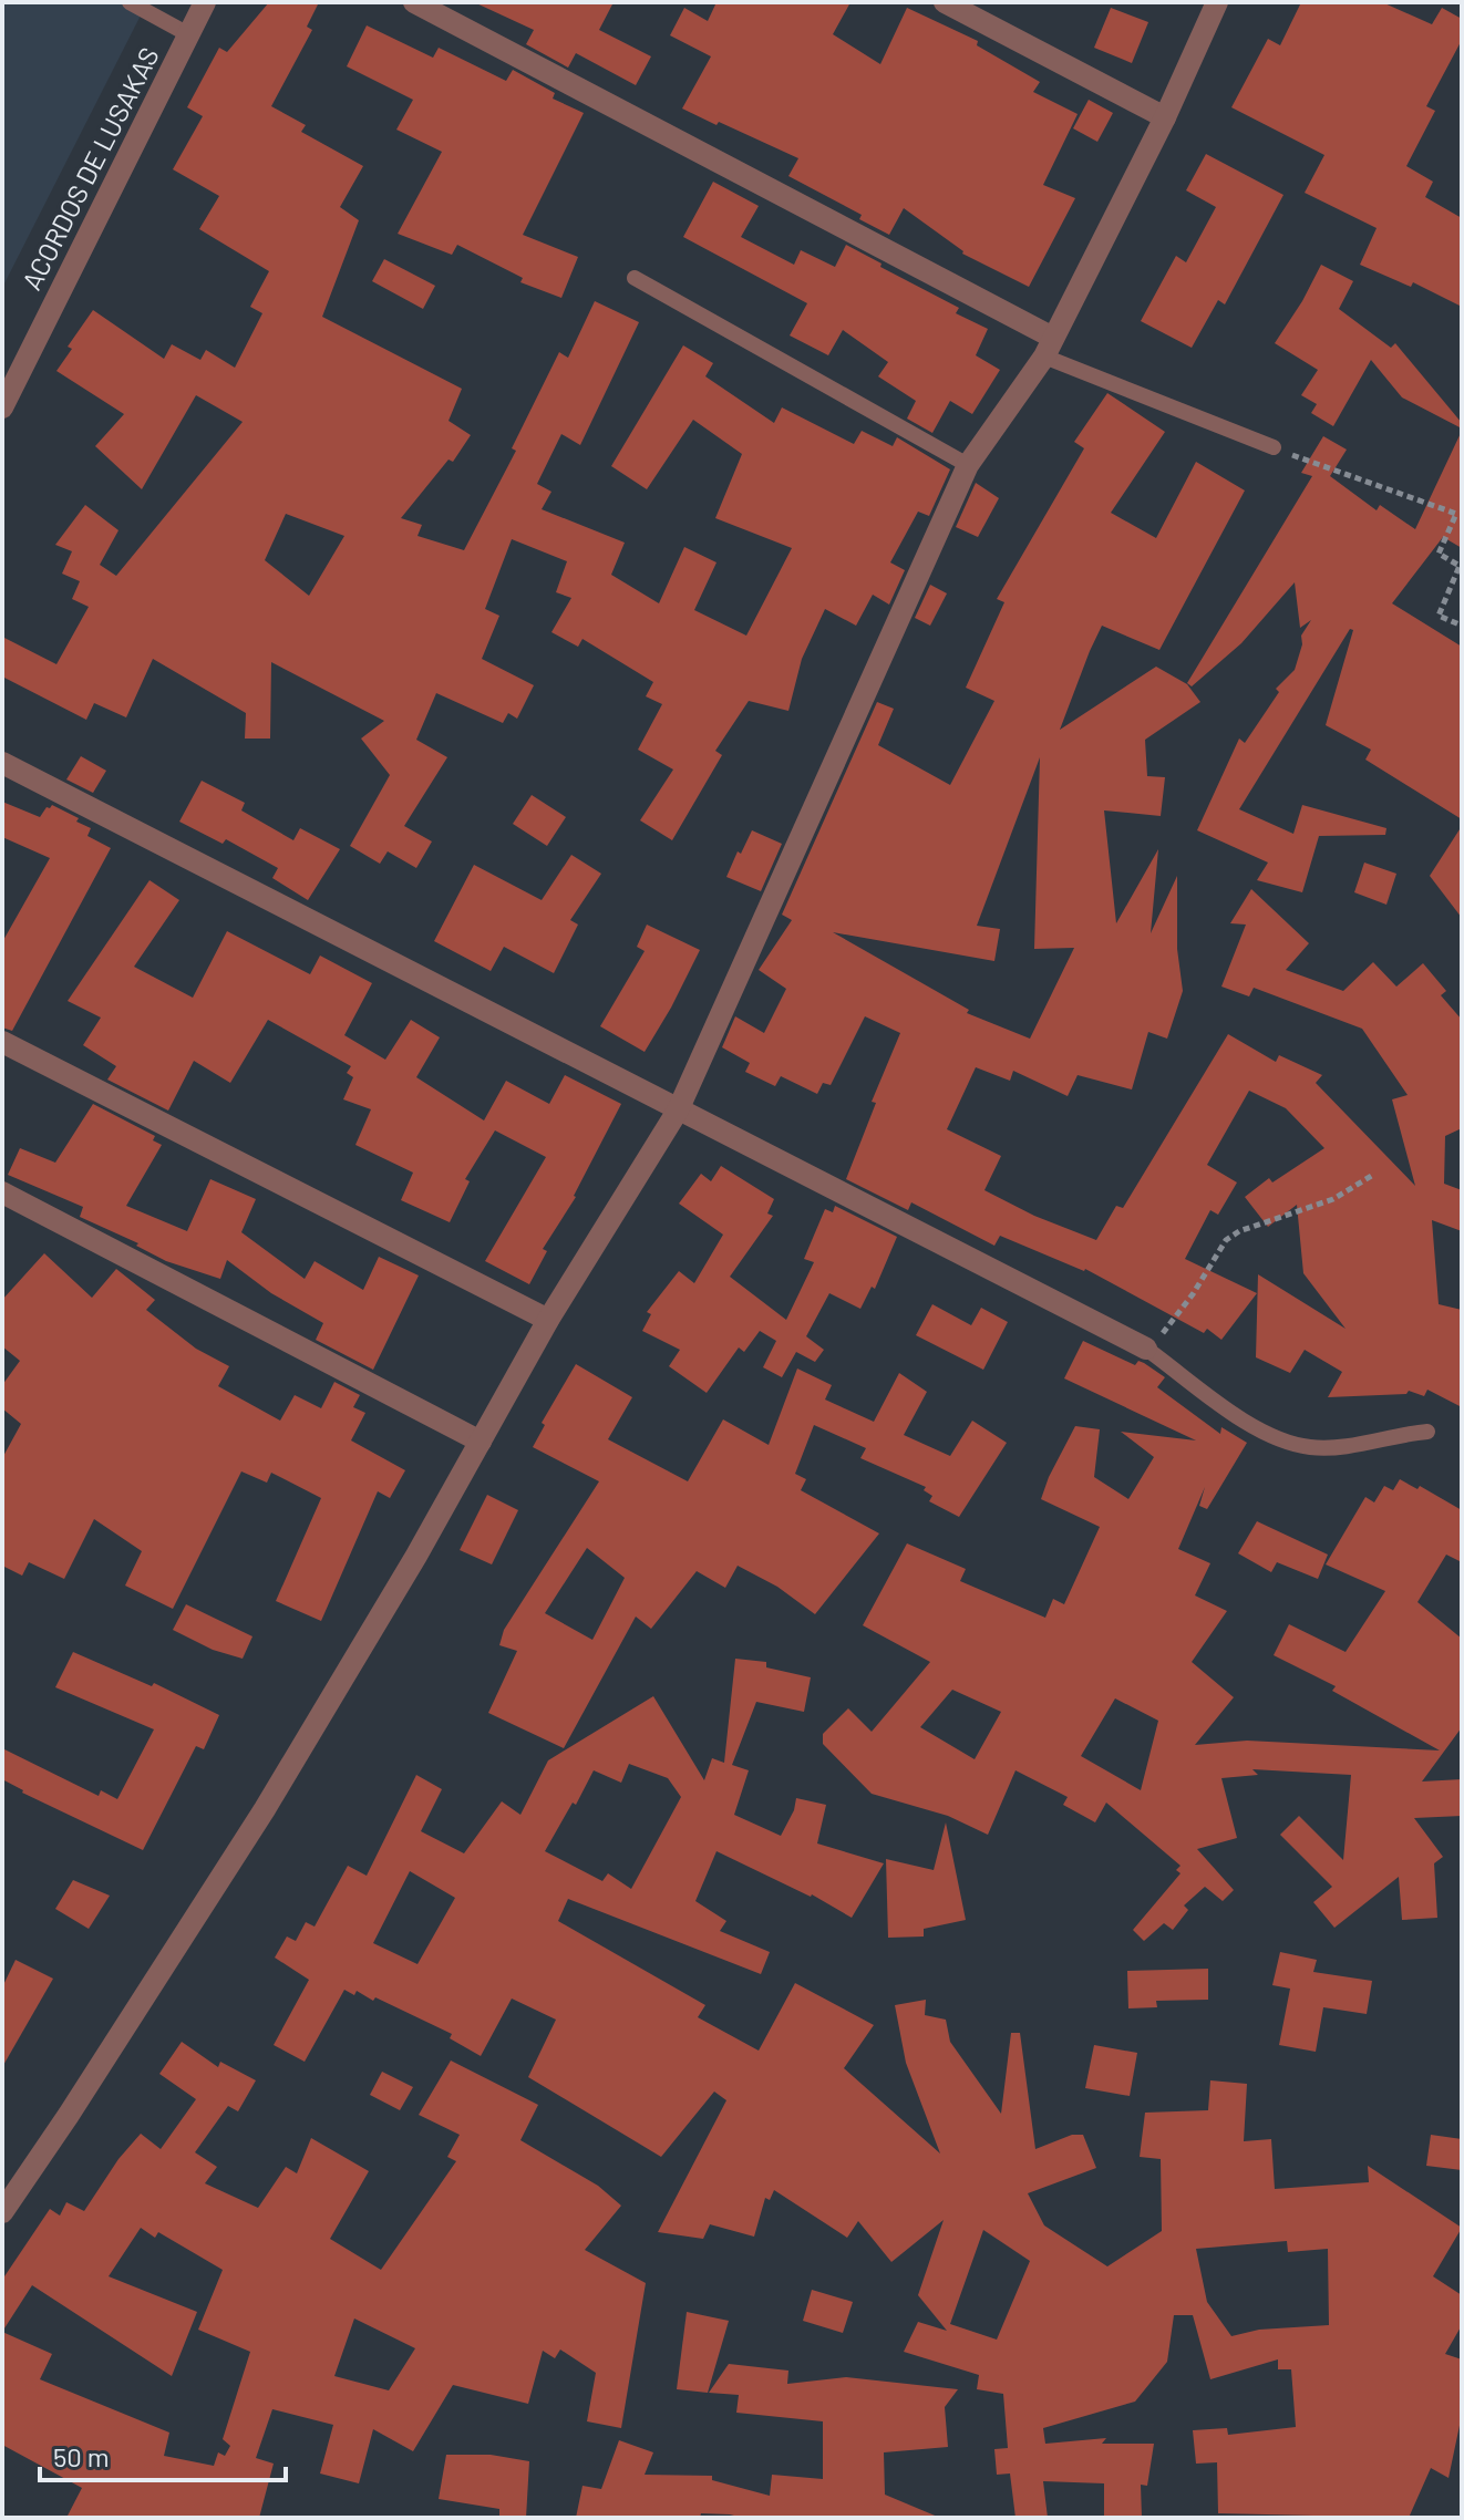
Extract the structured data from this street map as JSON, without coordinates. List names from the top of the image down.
{
  "streets": {
    "street": ["ACORDOS DE LUSAKAS"]
  },
  "scale_bar": "50 m"
}
